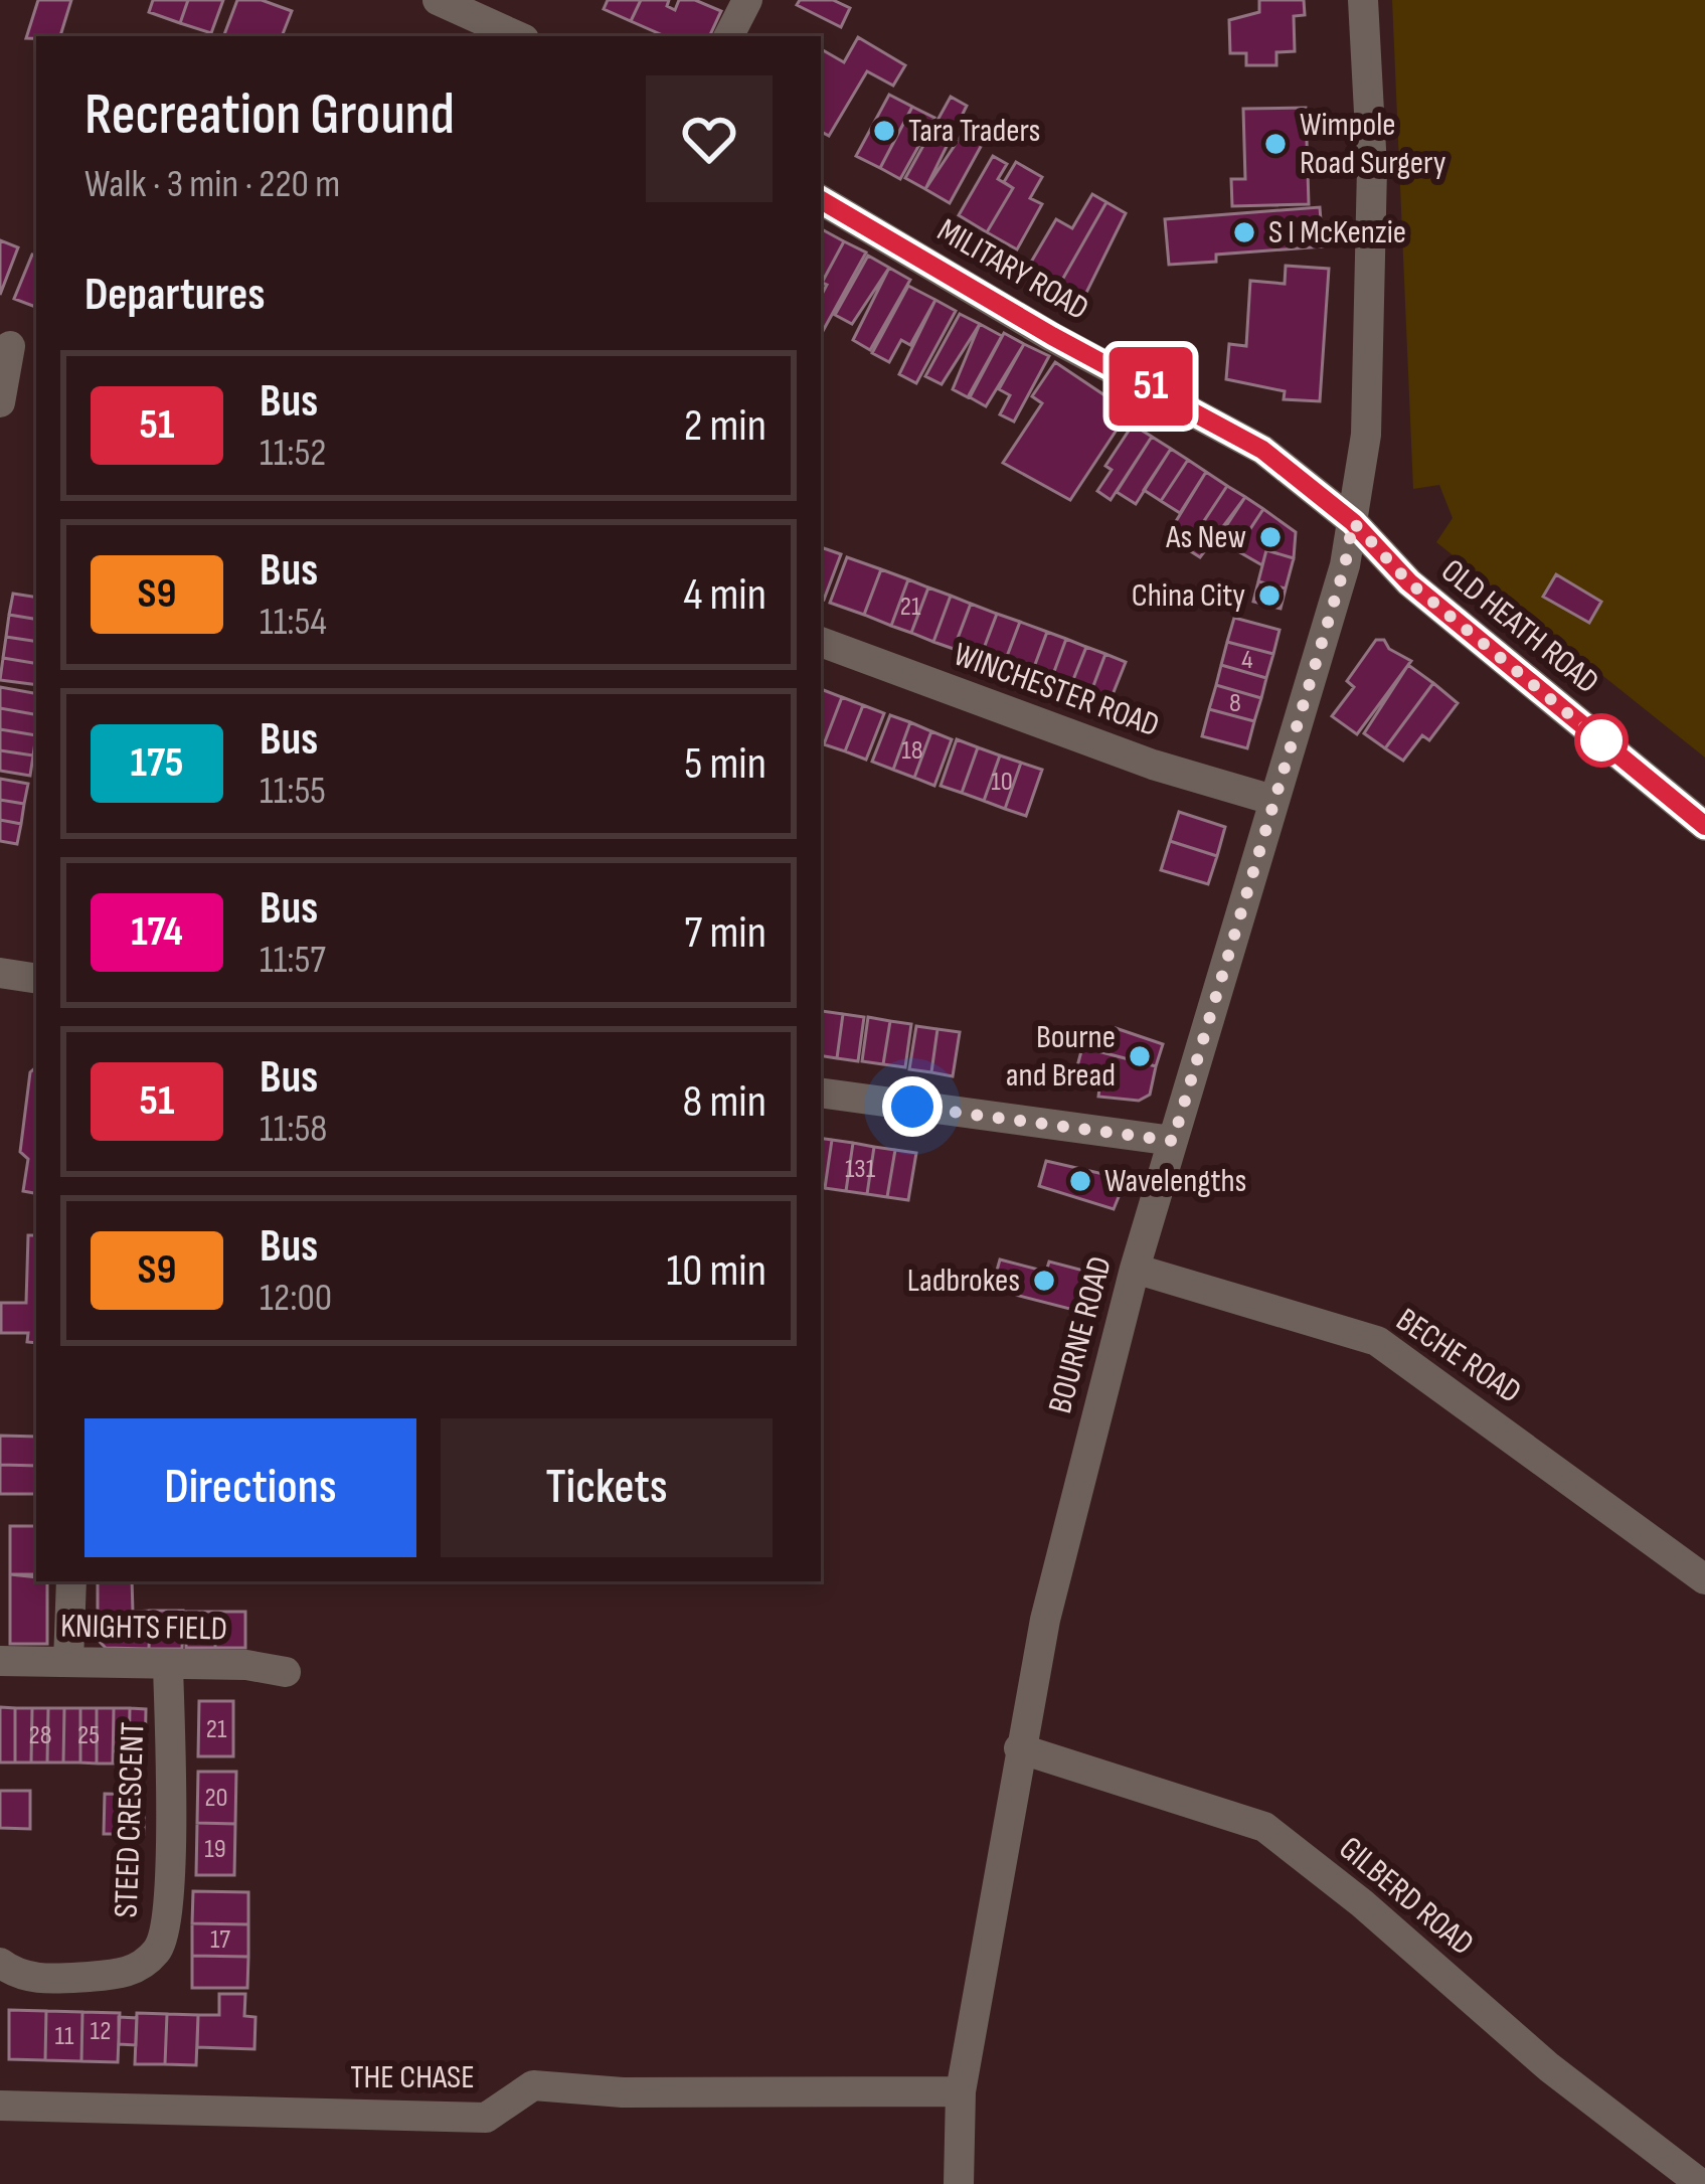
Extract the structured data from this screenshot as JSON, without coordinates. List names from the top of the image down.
{
  "streets": {
    "street": [
      "MILITARY ROAD",
      "OLD HEATH ROAD",
      "WINCHESTER ROAD",
      "BOURNE ROAD",
      "BECHE ROAD",
      "KNIGHTS FIELD",
      "STEED CRESCENT",
      "GILBERD ROAD",
      "THE CHASE"
    ]
  },
  "crossings": [
    ["MILITARY ROAD", "OLD HEATH ROAD"],
    ["MILITARY ROAD", "BOURNE ROAD"],
    ["OLD HEATH ROAD", "BOURNE ROAD"],
    ["WINCHESTER ROAD", "BOURNE ROAD"],
    ["BOURNE ROAD", "BECHE ROAD"],
    ["BOURNE ROAD", "GILBERD ROAD"],
    ["BOURNE ROAD", "THE CHASE"],
    ["KNIGHTS FIELD", "STEED CRESCENT"]
  ],
  "places": [
    "Tara Traders",
    "Wimpole Road Surgery",
    "S I McKenzie",
    "As New",
    "China City",
    "Bourne and Bread",
    "Wavelengths",
    "Ladbrokes"
  ],
  "lines": ["bus line 51"],
  "house_numbers": [
    "21",
    "4",
    "8",
    "18",
    "10",
    "131",
    "21",
    "28",
    "25",
    "20",
    "19",
    "17",
    "12",
    "11"
  ],
  "page": {
    "on_map": "51",
    "heading": [
      ["Recreation Ground", "Walk · 3 min · 220 m"],
      "Departures"
    ],
    "list": [
      {
        "mark": "51",
        "name": "Bus",
        "note": "11:52",
        "value": "2 min"
      },
      {
        "mark": "S9",
        "name": "Bus",
        "note": "11:54",
        "value": "4 min"
      },
      {
        "mark": "175",
        "name": "Bus",
        "note": "11:55",
        "value": "5 min"
      },
      {
        "mark": "174",
        "name": "Bus",
        "note": "11:57",
        "value": "7 min"
      },
      {
        "mark": "51",
        "name": "Bus",
        "note": "11:58",
        "value": "8 min"
      },
      {
        "mark": "S9",
        "name": "Bus",
        "note": "12:00",
        "value": "10 min"
      }
    ],
    "buttons": ["Directions", "Tickets"]
  }
}
